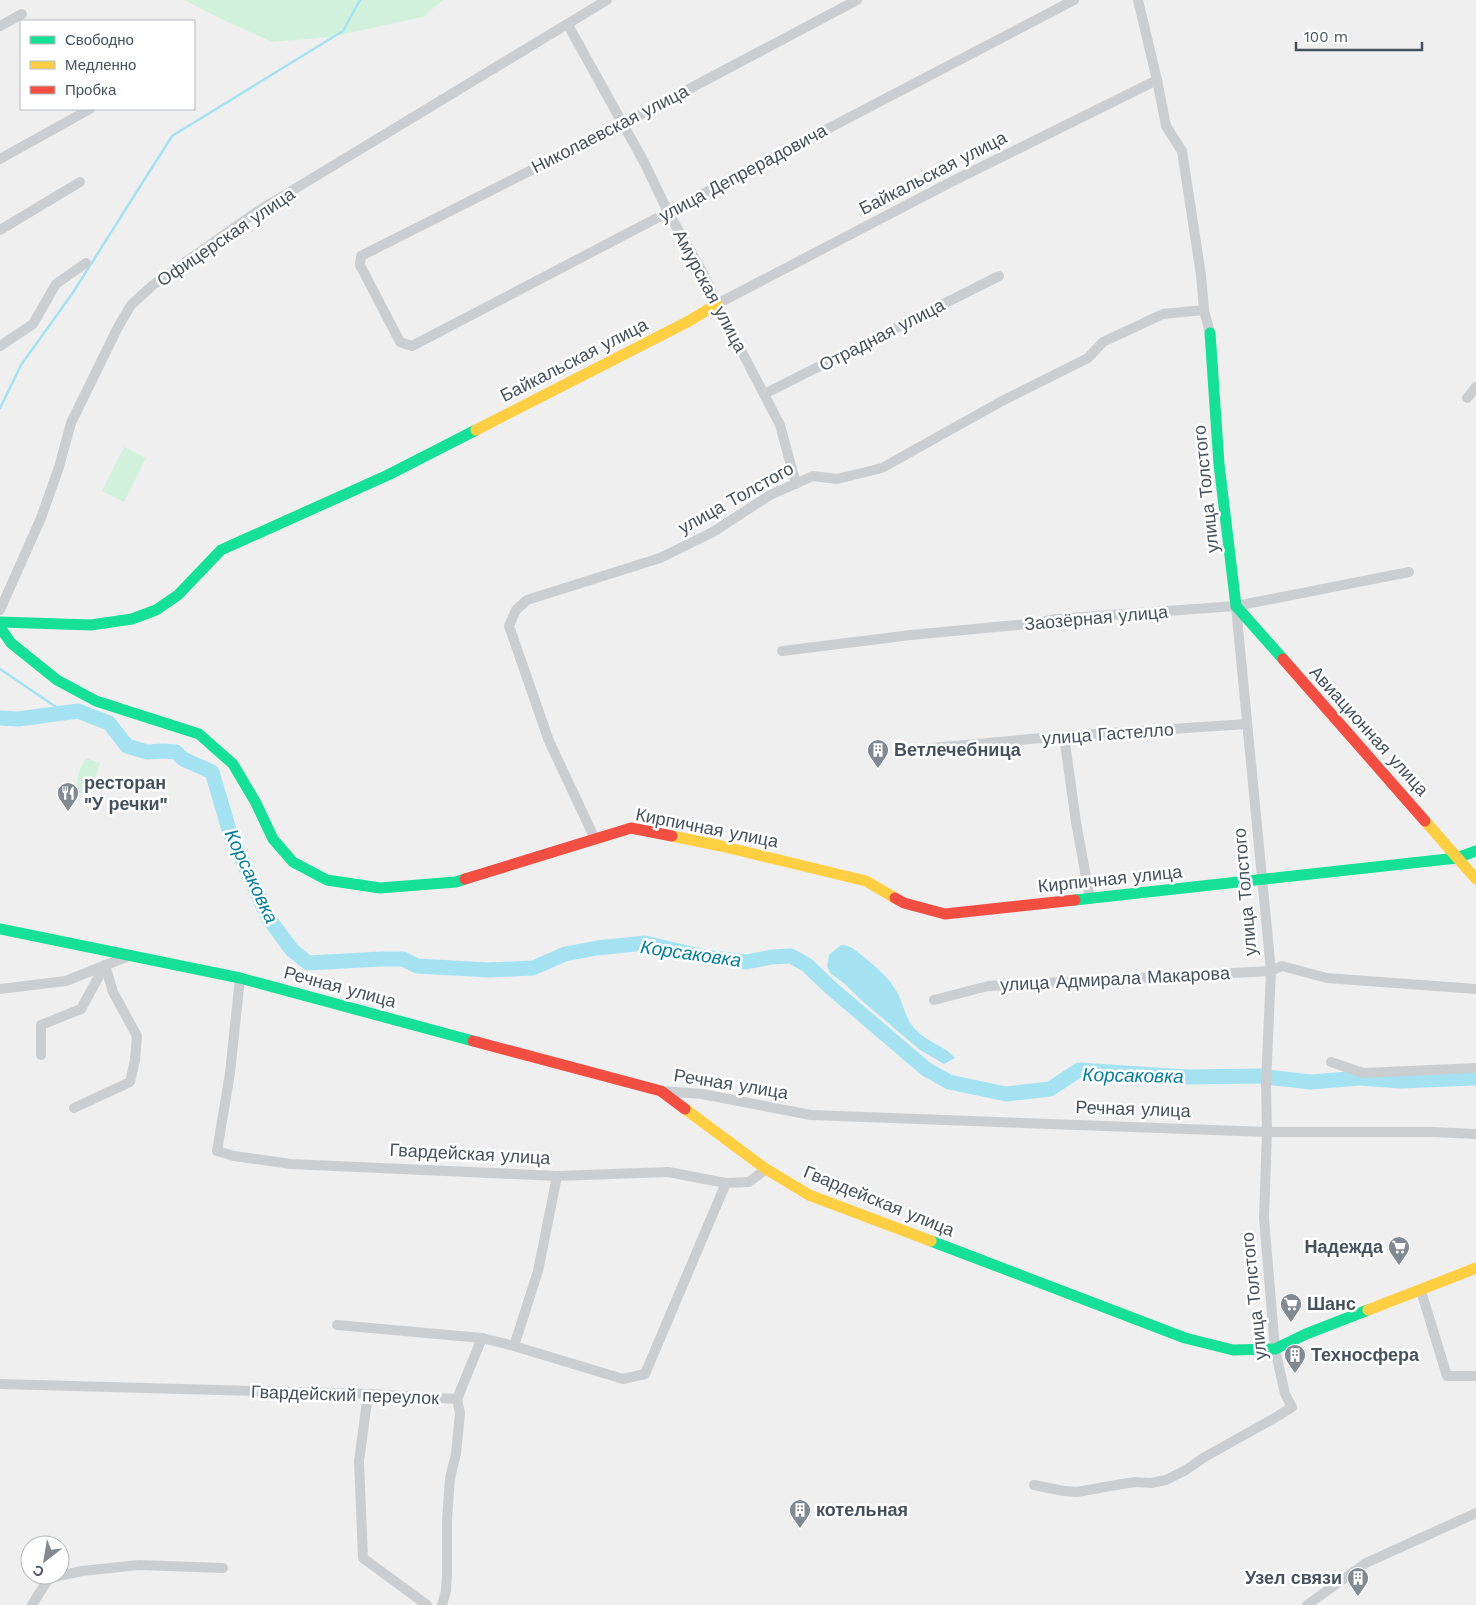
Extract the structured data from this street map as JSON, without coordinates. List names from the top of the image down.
{
  "streets": {
    "street": [
      "Николаевская улица",
      "улица Депрерадовича",
      "Байкальская улица",
      "Офицерская улица",
      "Амурская улица",
      "Отрадная улица",
      "улица Толстого",
      "Заозёрная улица",
      "Авиационная улица",
      "улица Гастелло",
      "Кирпичная улица",
      "улица Адмирала Макарова",
      "Речная улица",
      "Гвардейская улица",
      "Гвардейский переулок"
    ]
  },
  "crossings": [
    ["Николаевская улица", "улица Депрерадовича"],
    ["Николаевская улица", "Амурская улица"],
    ["улица Депрерадовича", "Амурская улица"],
    ["Байкальская улица", "Амурская улица"],
    ["Офицерская улица", "Амурская улица"],
    ["Амурская улица", "Отрадная улица"],
    ["Амурская улица", "улица Толстого"],
    ["улица Толстого", "Заозёрная улица"],
    ["улица Толстого", "Авиационная улица"],
    ["улица Толстого", "улица Гастелло"],
    ["улица Толстого", "Кирпичная улица"],
    ["улица Толстого", "улица Адмирала Макарова"],
    ["улица Толстого", "Речная улица"],
    ["улица Толстого", "Гвардейская улица"],
    ["Заозёрная улица", "Авиационная улица"],
    ["Авиационная улица", "Кирпичная улица"],
    ["Речная улица", "Гвардейская улица"]
  ],
  "water": ["Корсаковка"],
  "places": {
    "building": [
      "Ветлечебница",
      "Техносфера",
      "котельная",
      "Узел связи"
    ],
    "restaurant": ["ресторан \"У речки\""],
    "supermarket": ["Надежда", "Шанс"]
  },
  "legend": ["Свободно", "Медленно", "Пробка"],
  "scale_bar": "100 m",
  "north": "bottom left"
}
